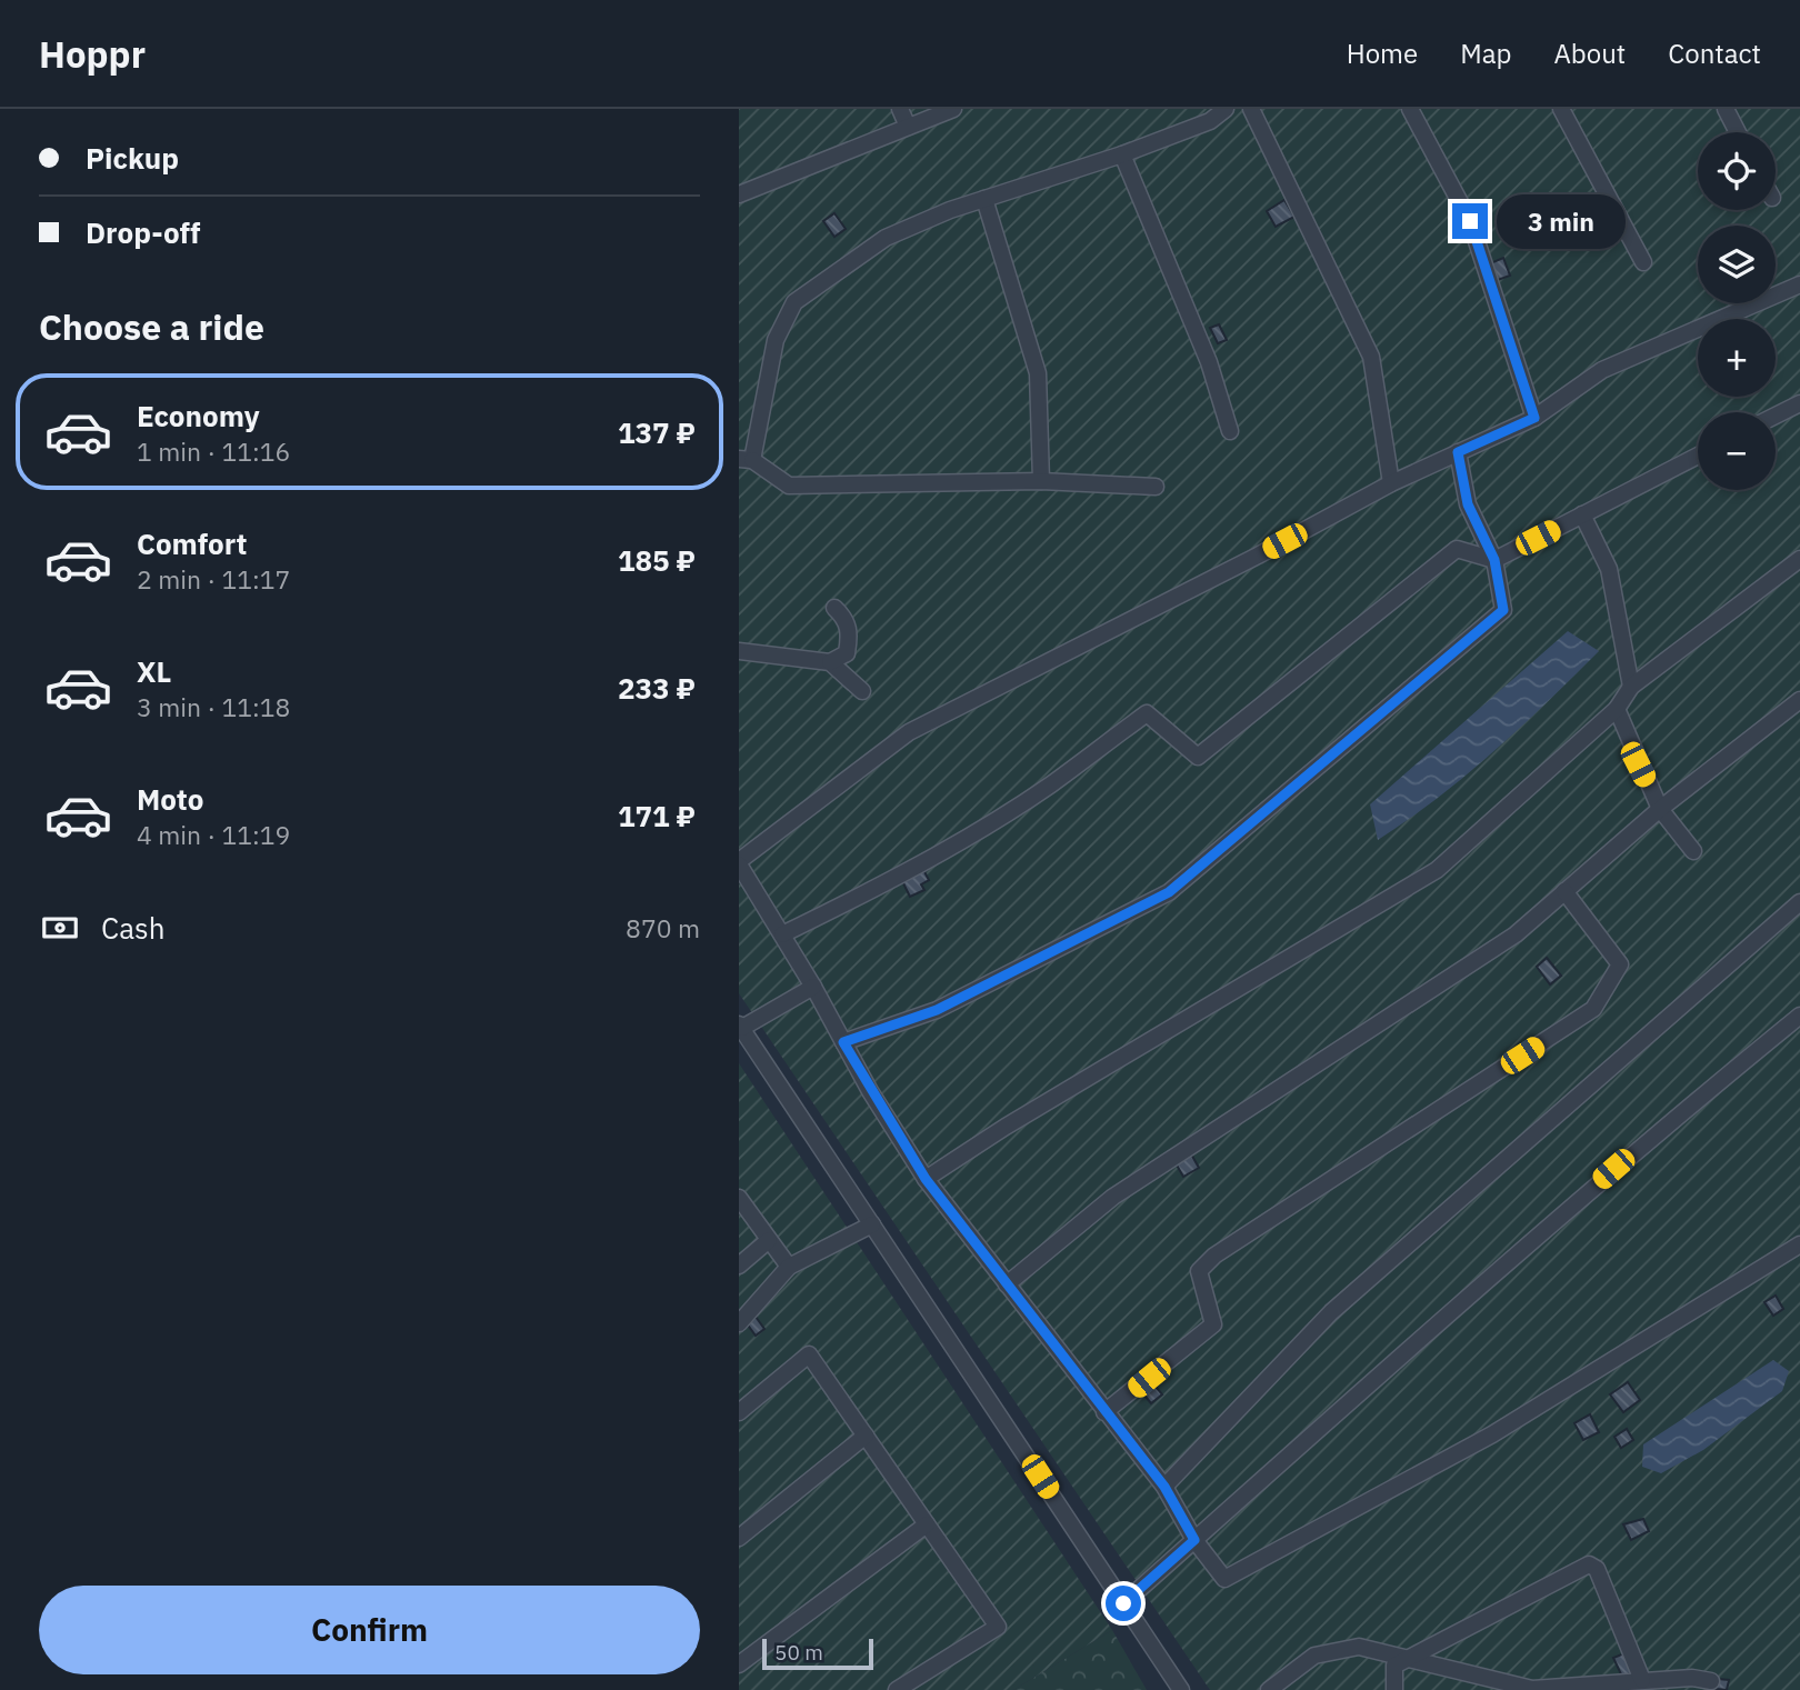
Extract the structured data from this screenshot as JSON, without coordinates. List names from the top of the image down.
{
  "scale_bar": "50 m",
  "page": {
    "header": "Hoppr",
    "nav": [
      "Home",
      "Map",
      "About",
      "Contact"
    ],
    "banner": ["Pickup", "Drop-off"],
    "map_buttons": ["+", "−"],
    "bubble": "3 min",
    "heading": "Choose a ride",
    "list": [
      {
        "name": "Economy",
        "note": "1 min · 11:16",
        "value": "137 ₽"
      },
      {
        "name": "Comfort",
        "note": "2 min · 11:17",
        "value": "185 ₽"
      },
      {
        "name": "XL",
        "note": "3 min · 11:18",
        "value": "233 ₽"
      },
      {
        "name": "Moto",
        "note": "4 min · 11:19",
        "value": "171 ₽"
      }
    ],
    "pay": ["Cash", "870 m"],
    "buttons": "Confirm",
    "scale": "50 m"
  }
}
